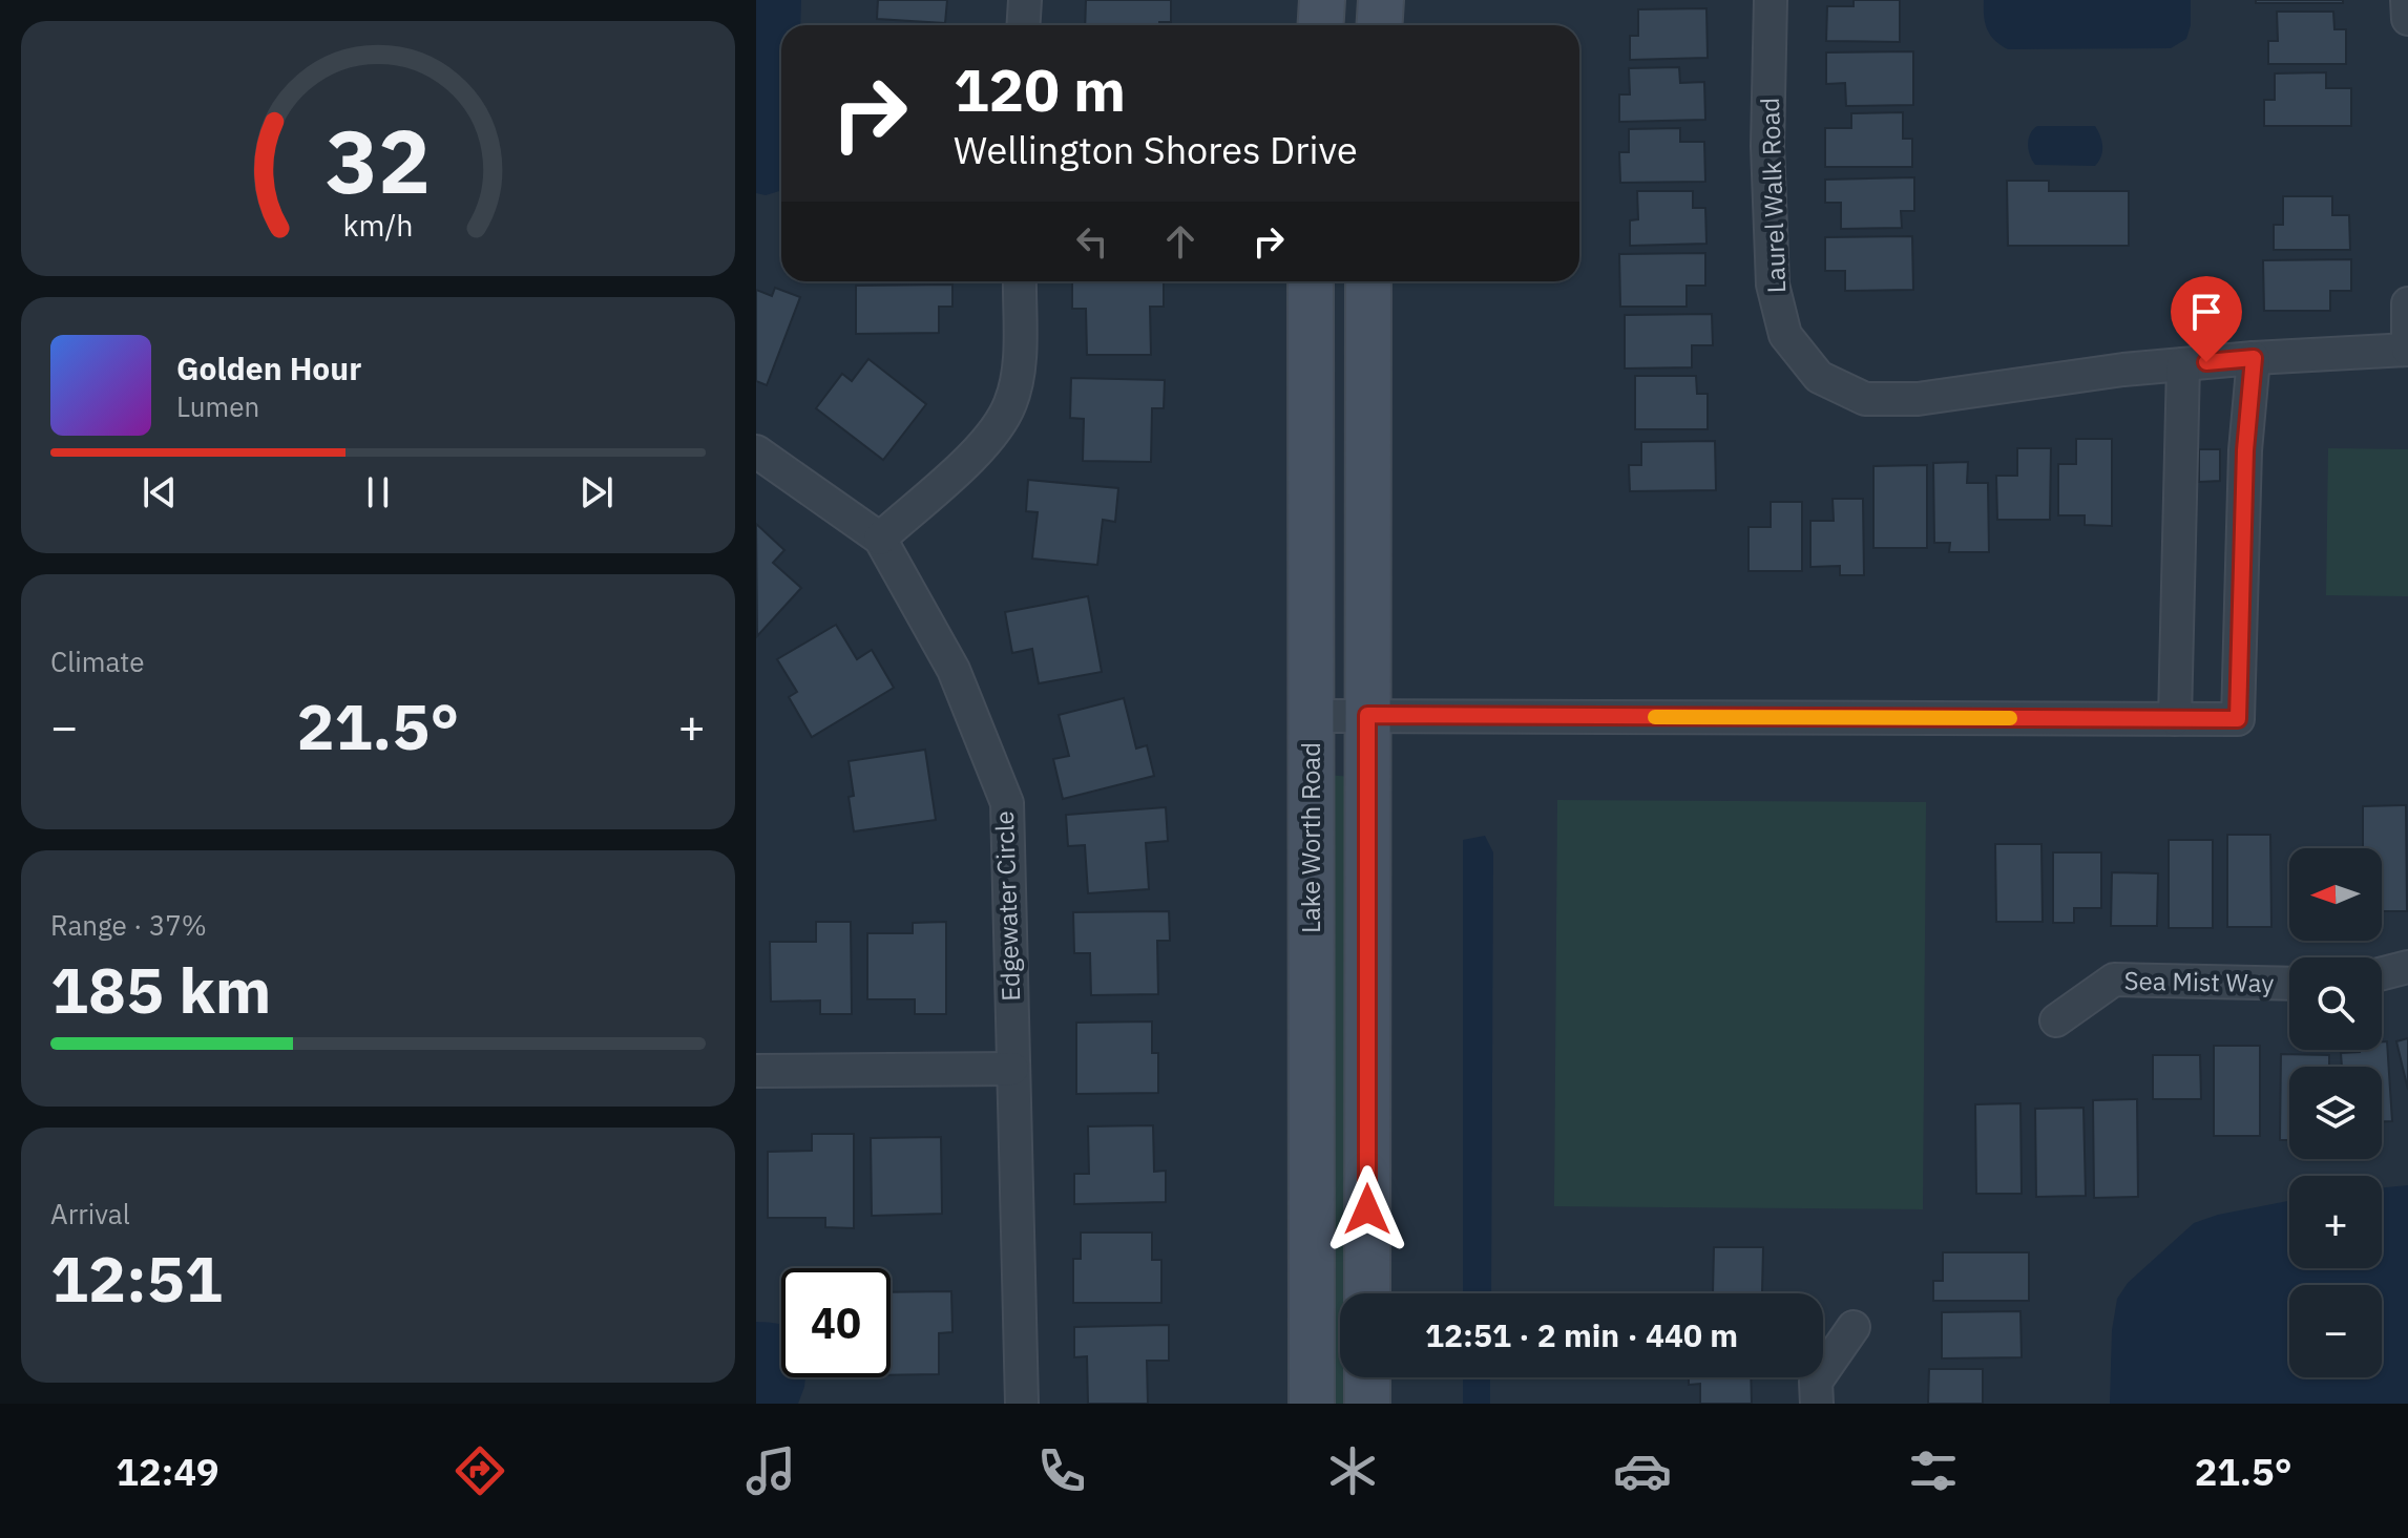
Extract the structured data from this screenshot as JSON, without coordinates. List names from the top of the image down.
{
  "streets": {
    "street": [
      "Laurel Walk Road",
      "Lake Worth Road",
      "Edgewater Circle",
      "Sea Mist Way"
    ]
  },
  "north": "left",
  "page": {
    "turn": ["120 m", "Wellington Shores Drive"],
    "song": ["Golden Hour", "Lumen"],
    "tile": [
      "Climate",
      ["Range · 37%", "185 km"],
      ["Arrival", "12:51"]
    ],
    "heat": ["−", "21.5°", "+"],
    "map_buttons": ["+", "−"],
    "limit": "40",
    "trip": "12:51 · 2 min · 440 m",
    "tabs": ["12:49", "21.5°"],
    "gauge": ["32", "km/h"]
  }
}
